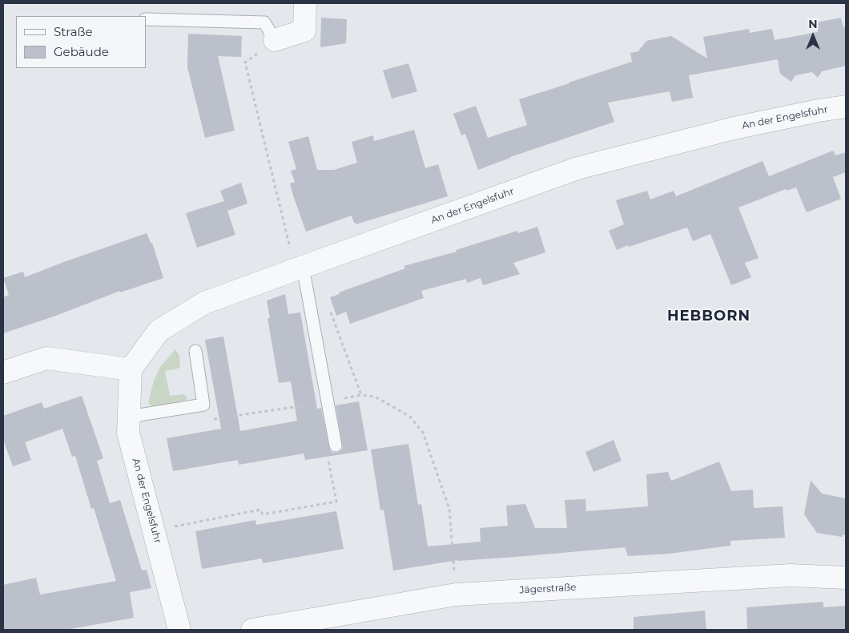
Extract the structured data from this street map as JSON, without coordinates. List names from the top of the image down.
{
  "streets": {
    "street": ["An der Engelsfuhr", "Jägerstraße"]
  },
  "districts": ["HEBBORN"],
  "legend": ["Straße", "Gebäude"],
  "north": "top"
}
